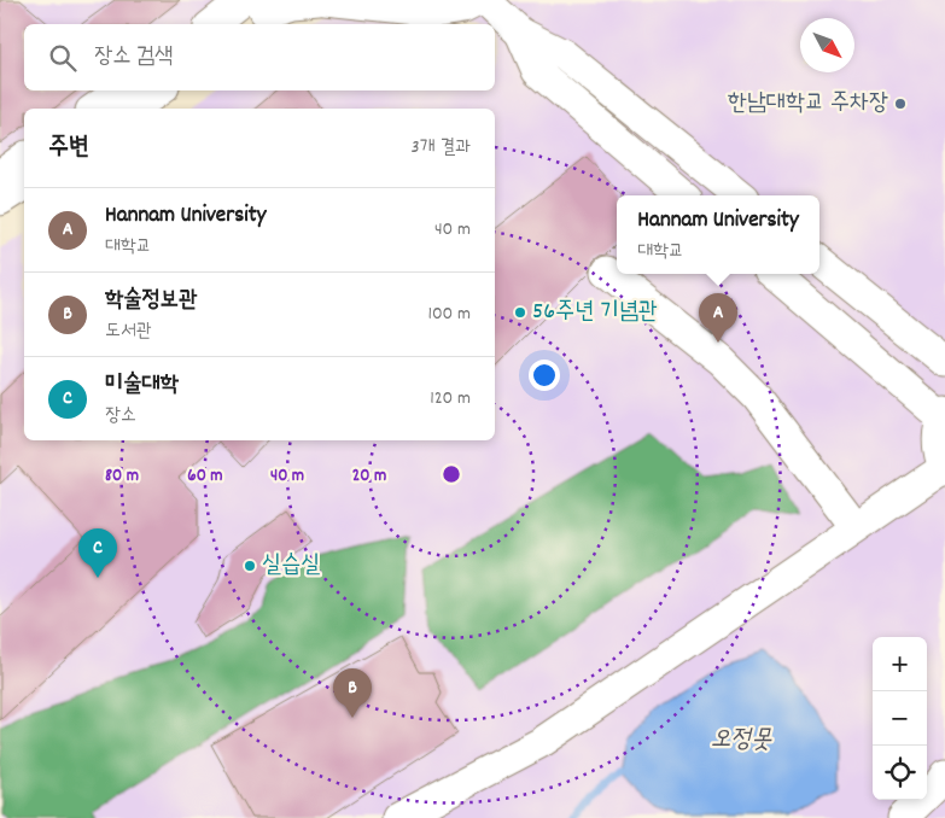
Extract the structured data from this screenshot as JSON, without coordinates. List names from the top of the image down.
{
  "water": ["오정못"],
  "places": ["한남대학교 주차장", "56주년 기념관", "실습실"],
  "north": "bottom right",
  "page": {
    "search": "장소 검색",
    "heading": ["주변", "3개 결과"],
    "list": [
      {
        "mark": "A",
        "name": "Hannam University",
        "note": "대학교",
        "value": "40 m"
      },
      {
        "mark": "B",
        "name": "학술정보관",
        "note": "도서관",
        "value": "100 m"
      },
      {
        "mark": "C",
        "name": "미술대학",
        "note": "장소",
        "value": "120 m"
      }
    ],
    "popup": ["Hannam University", "대학교"],
    "pins": ["A", "C", "B"],
    "map_buttons": ["+", "−"]
  },
  "rings": [
    "80 m",
    "60 m",
    "40 m",
    "20 m"
  ]
}
